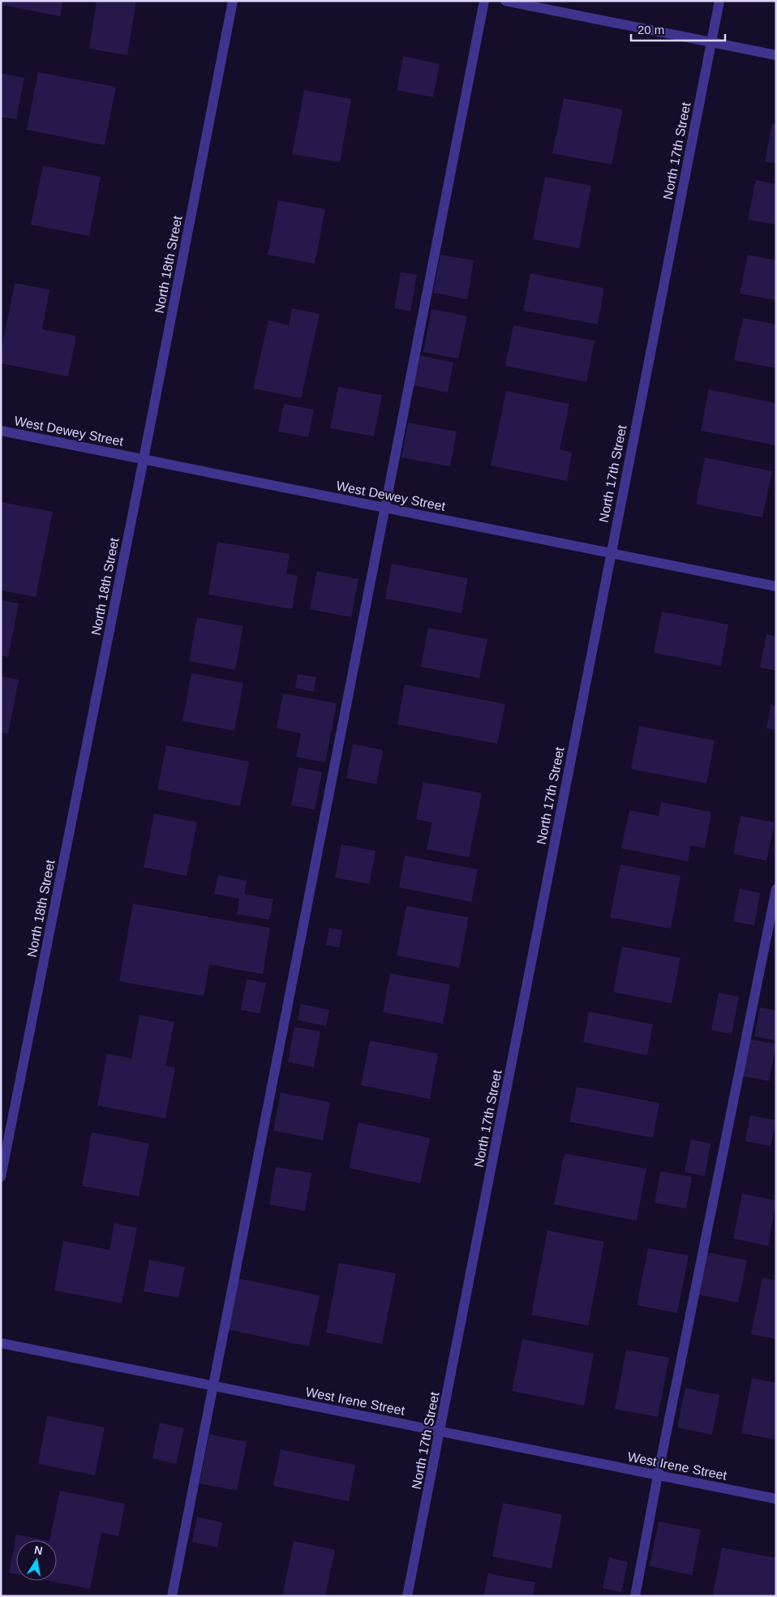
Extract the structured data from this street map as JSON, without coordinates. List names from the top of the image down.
{
  "streets": {
    "street": [
      "North 17th Street",
      "North 18th Street",
      "West Dewey Street",
      "West Irene Street"
    ]
  },
  "crossings": [
    ["North 17th Street", "West Dewey Street"],
    ["North 17th Street", "West Irene Street"],
    ["North 18th Street", "West Dewey Street"]
  ],
  "scale_bar": "20 m",
  "north": "top"
}
